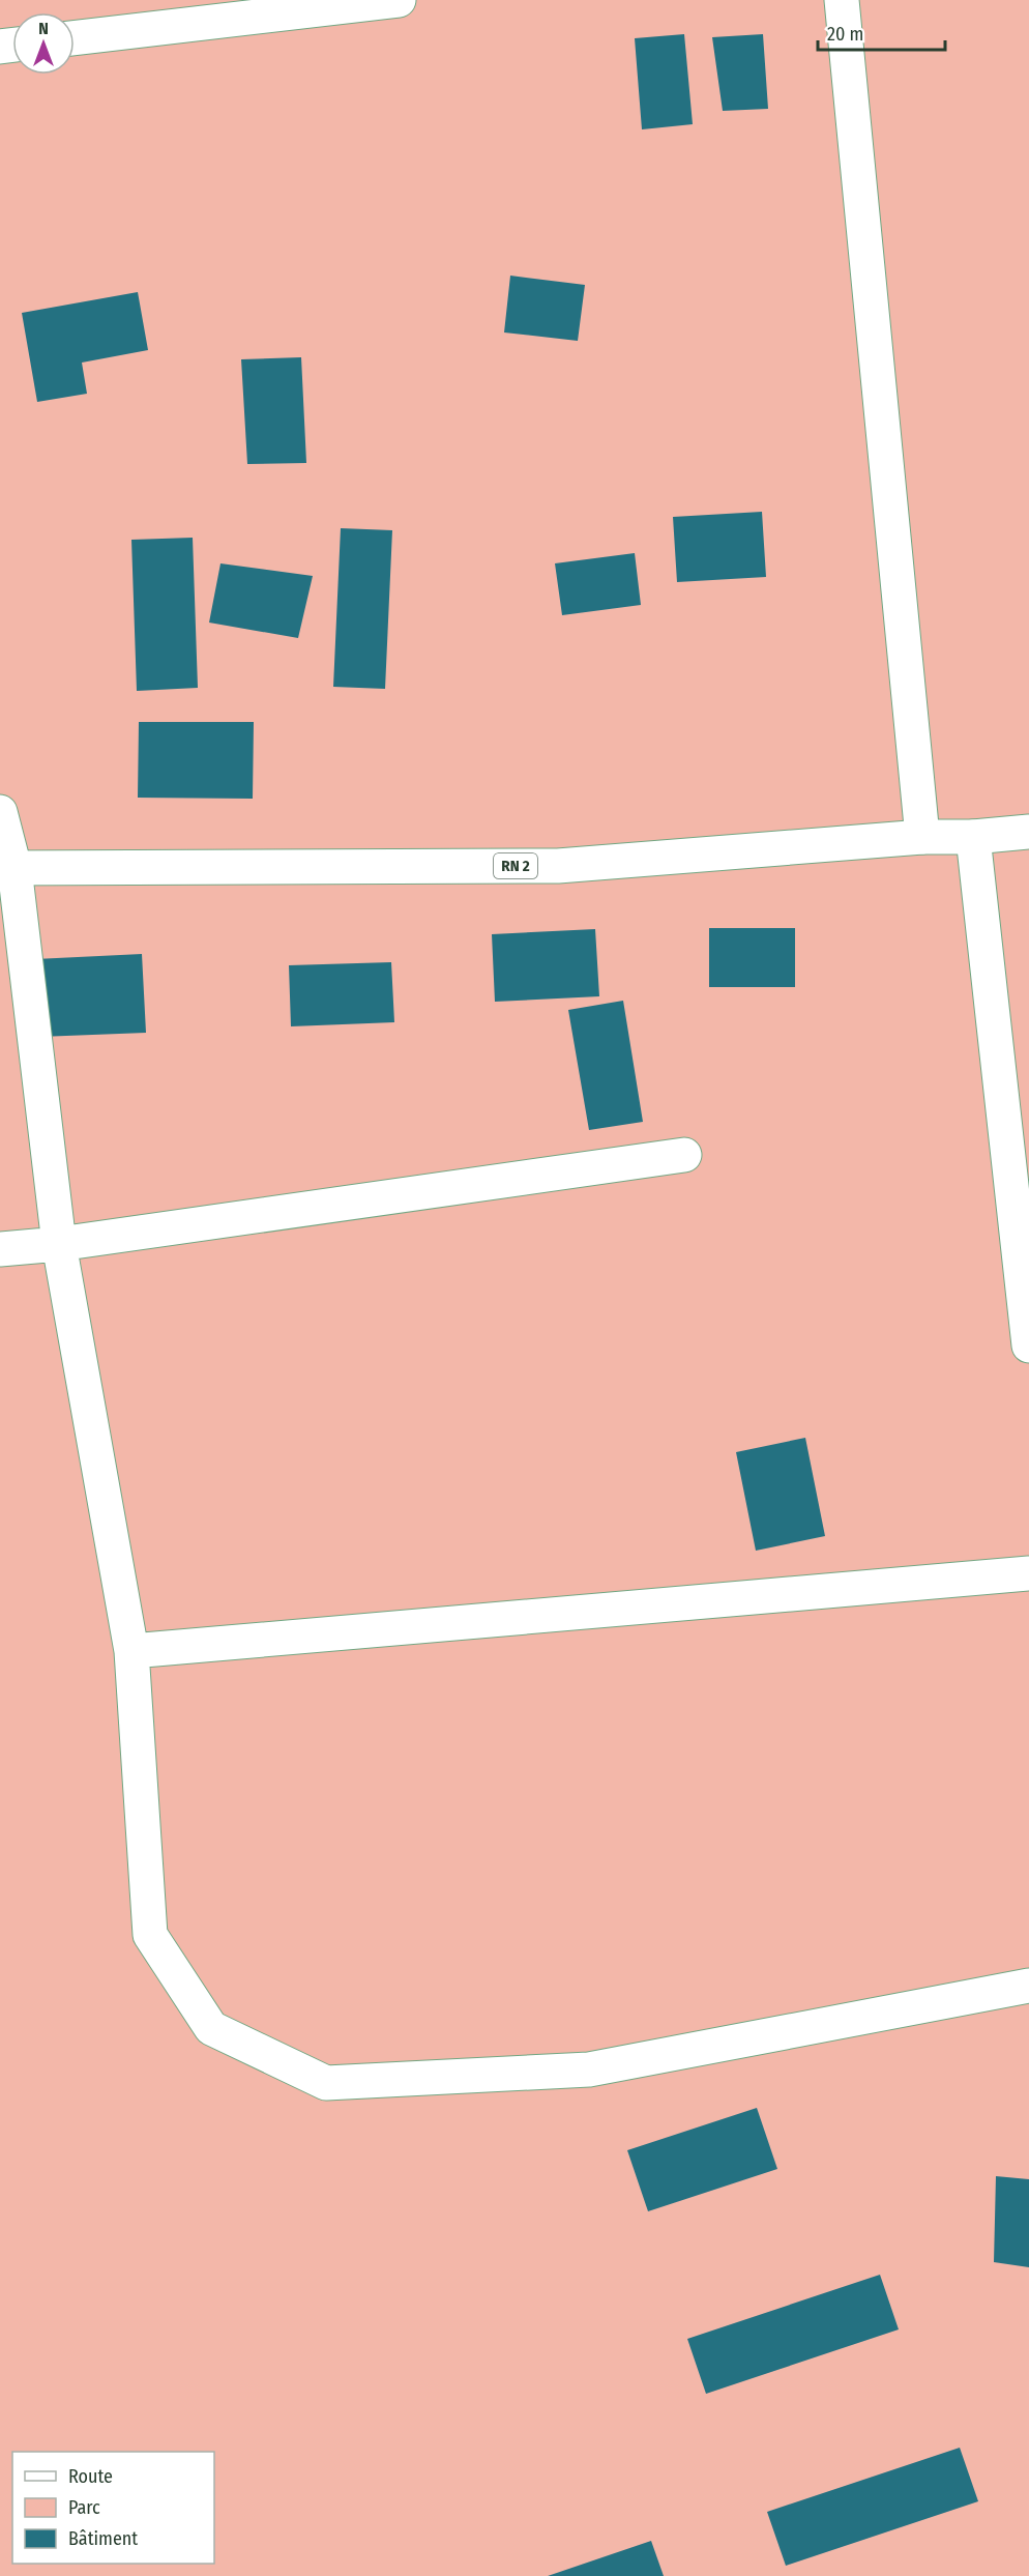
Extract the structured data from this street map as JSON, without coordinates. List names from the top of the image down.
{
  "streets": {
    "main road": ["RN 2"]
  },
  "legend": ["Route", "Parc", "Bâtiment"],
  "scale_bar": "20 m",
  "north": "top"
}
